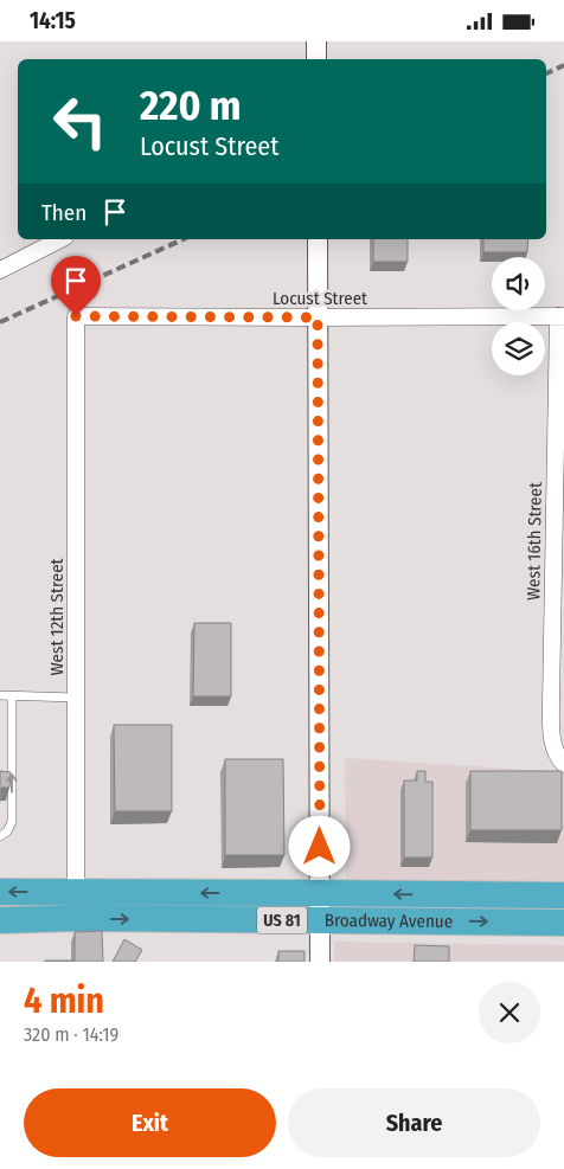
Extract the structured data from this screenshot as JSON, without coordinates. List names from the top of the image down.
{
  "streets": {
    "highway": ["US 81", "Broadway Avenue"],
    "street": ["Locust Street", "West 16th Street", "West 12th Street"]
  },
  "crossings": [
    ["Locust Street", "West 16th Street"],
    ["Locust Street", "West 12th Street"],
    ["West 12th Street", "Broadway Avenue"]
  ],
  "page": {
    "status": "14:15",
    "turn": ["220 m", "Locust Street"],
    "then": "Then",
    "heading": ["4 min", "320 m · 14:19"],
    "buttons": ["Exit", "Share"]
  }
}
